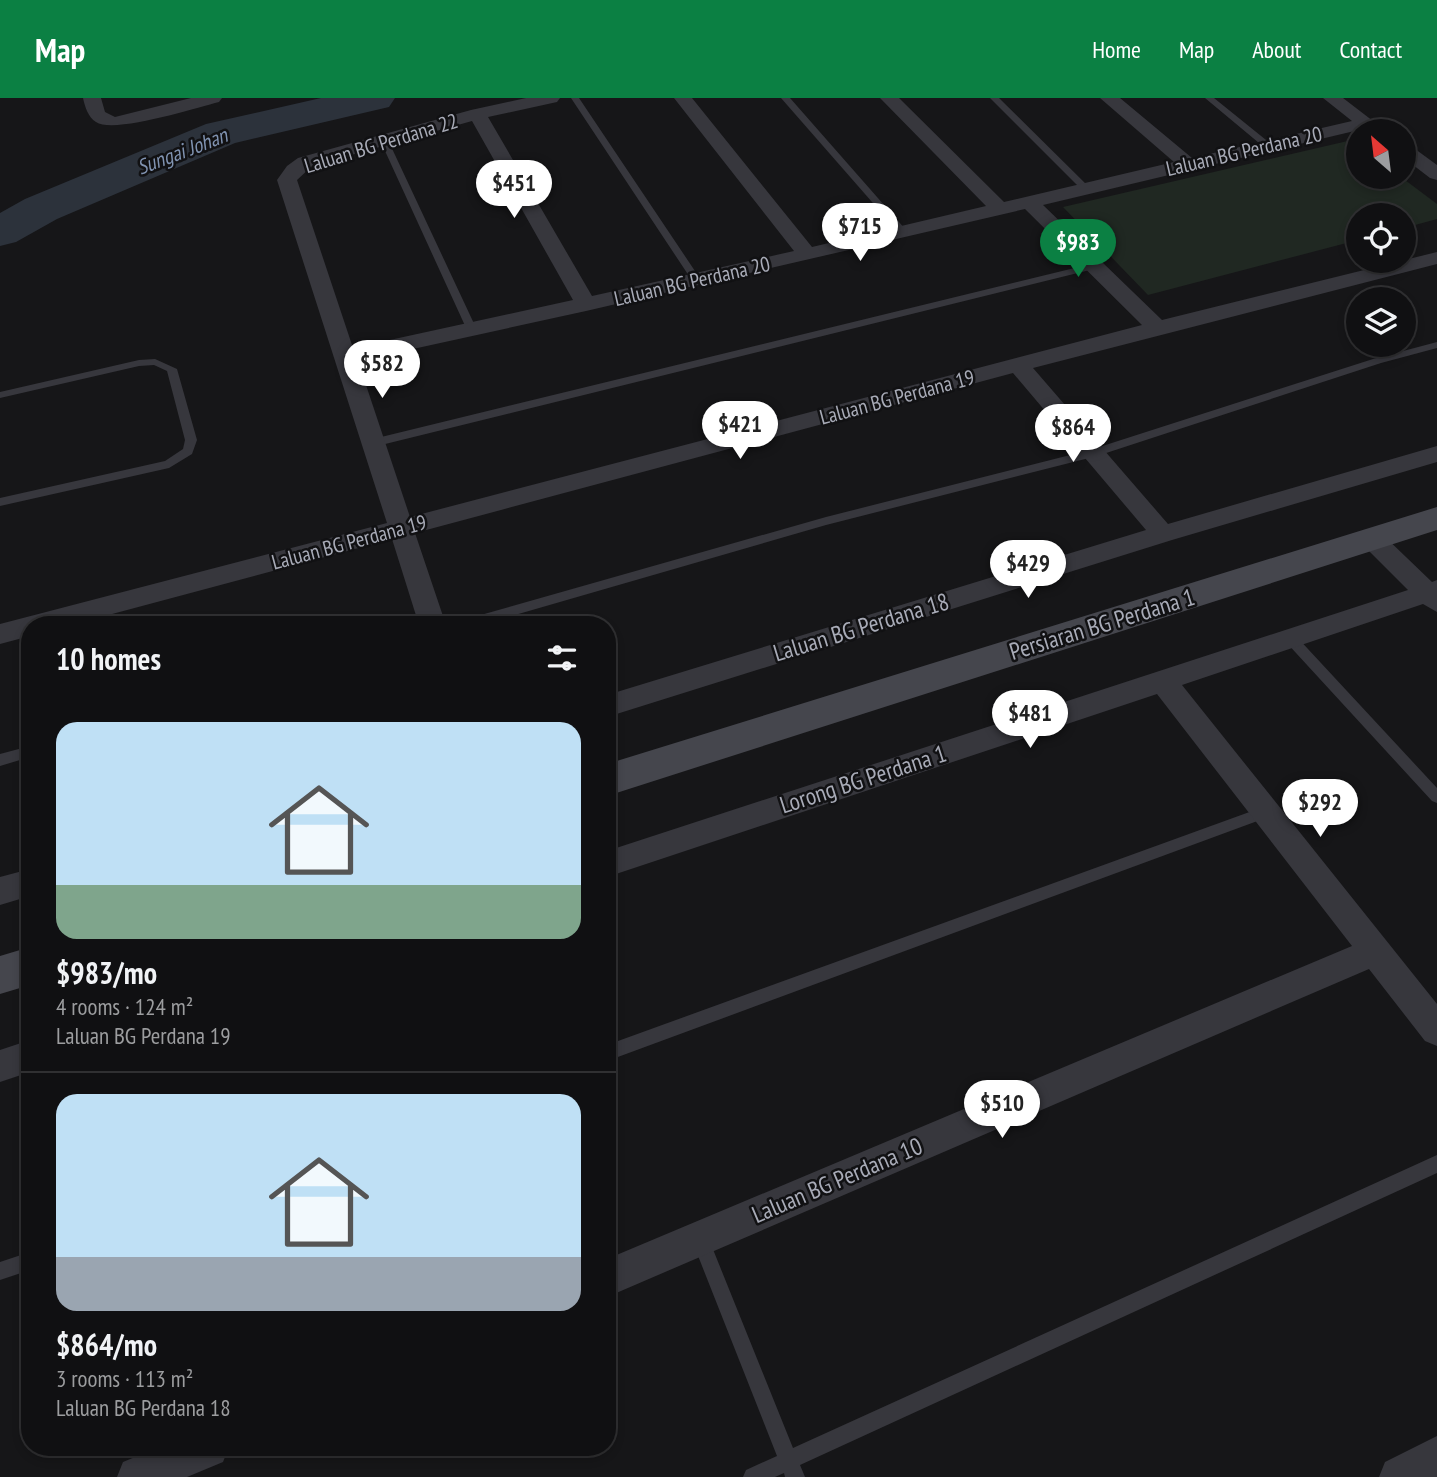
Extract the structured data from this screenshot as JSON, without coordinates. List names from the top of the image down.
{
  "streets": {
    "street": [
      "Laluan BG Perdana 22",
      "Laluan BG Perdana 20",
      "Laluan BG Perdana 19",
      "Persiaran BG Perdana 1",
      "Laluan BG Perdana 18",
      "Lorong BG Perdana 1",
      "Laluan BG Perdana 10"
    ]
  },
  "crossings": [
    ["Laluan BG Perdana 22", "Laluan BG Perdana 20"]
  ],
  "water": ["Sungai Johan"],
  "north": "top left",
  "page": {
    "header": "Map",
    "nav": [
      "Home",
      "Map",
      "About",
      "Contact"
    ],
    "price": [
      "$451",
      "$715",
      "$983",
      "$582",
      "$421",
      "$864",
      "$429",
      "$481",
      "$292",
      "$510"
    ],
    "heading": "10 homes",
    "list": [
      {
        "name": "$983/mo",
        "note": "4 rooms · 124 m² · Laluan BG Perdana 19"
      },
      {
        "name": "$864/mo",
        "note": "3 rooms · 113 m² · Laluan BG Perdana 18"
      }
    ]
  }
}
